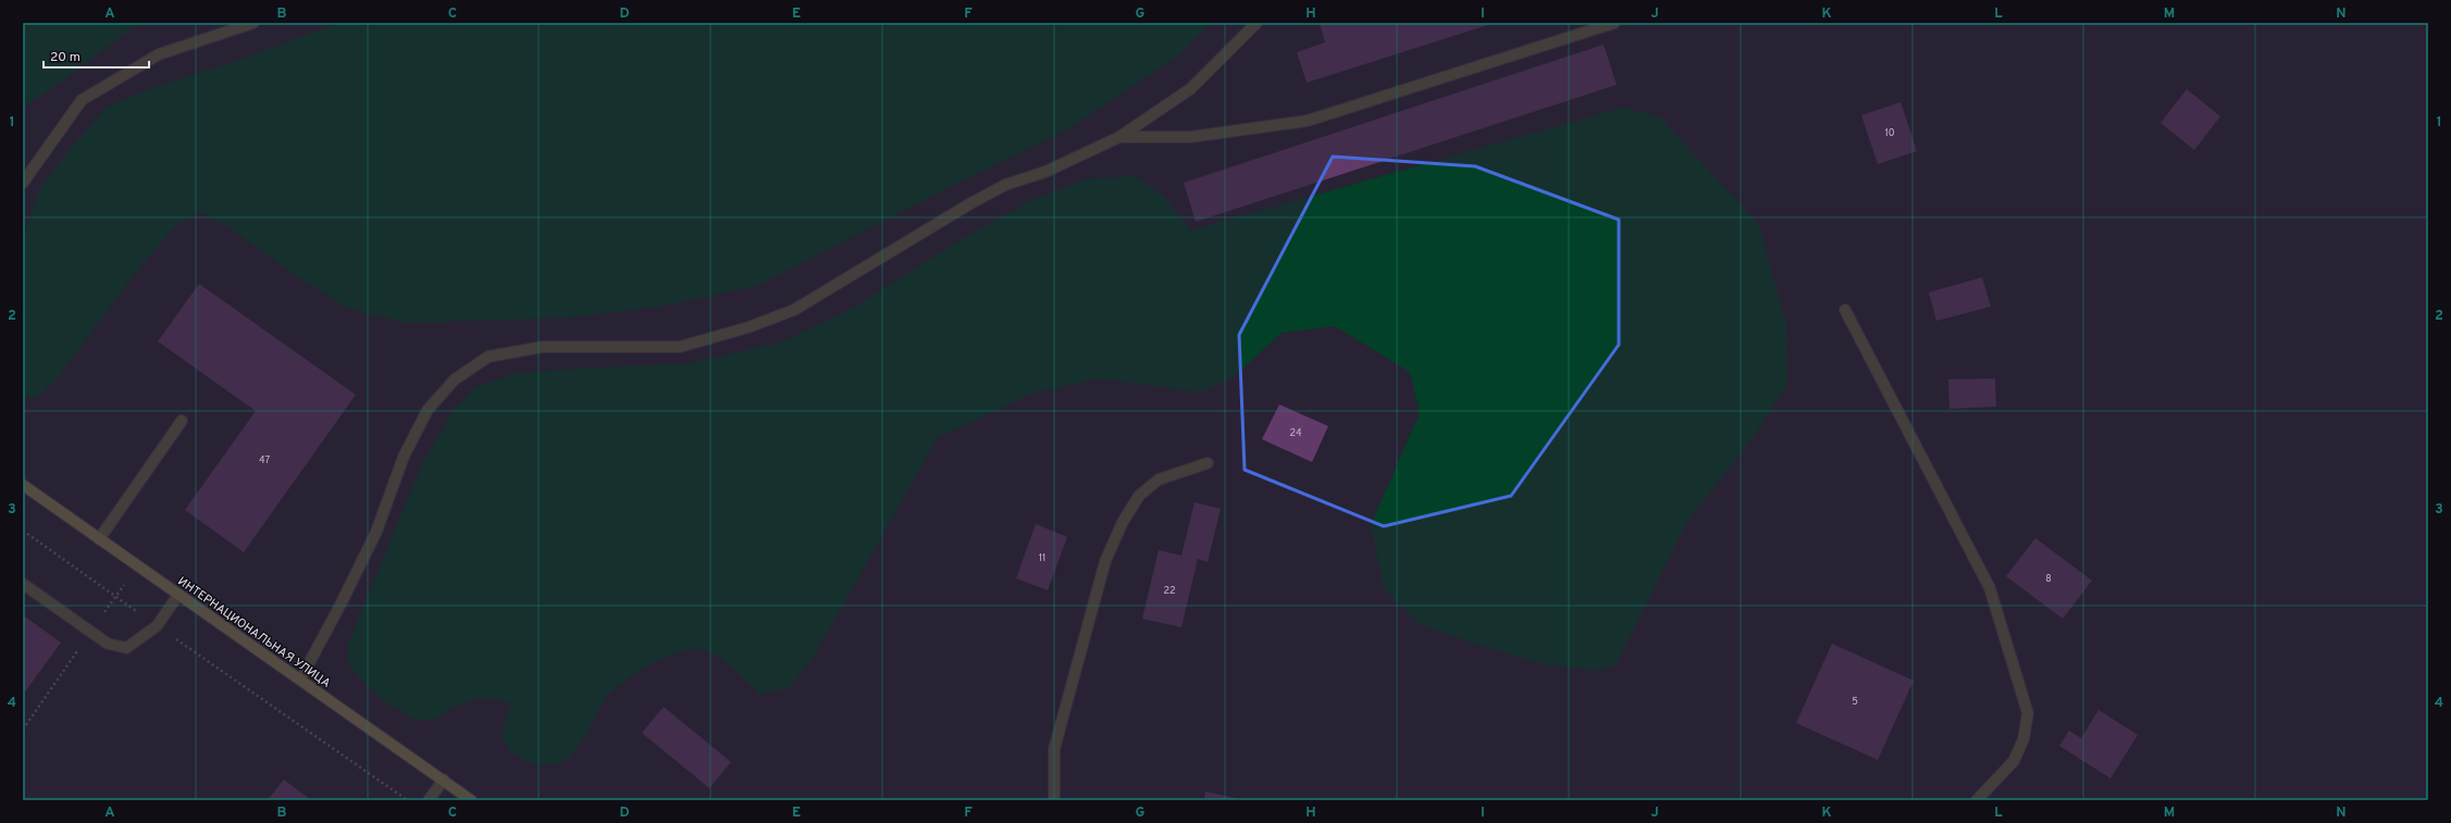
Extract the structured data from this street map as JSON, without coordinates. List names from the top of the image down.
{
  "streets": {
    "main road": ["ИНТЕРНАЦИОНАЛЬНАЯ УЛИЦА"]
  },
  "house_numbers": [
    "10",
    "24",
    "47",
    "11",
    "8",
    "22",
    "5"
  ],
  "scale_bar": "20 m",
  "grid": {
    "columns": [
      "A",
      "B",
      "C",
      "D",
      "E",
      "F",
      "G",
      "H",
      "I",
      "J",
      "K",
      "L",
      "M",
      "N"
    ],
    "rows": [
      "1",
      "2",
      "3",
      "4"
    ]
  }
}
